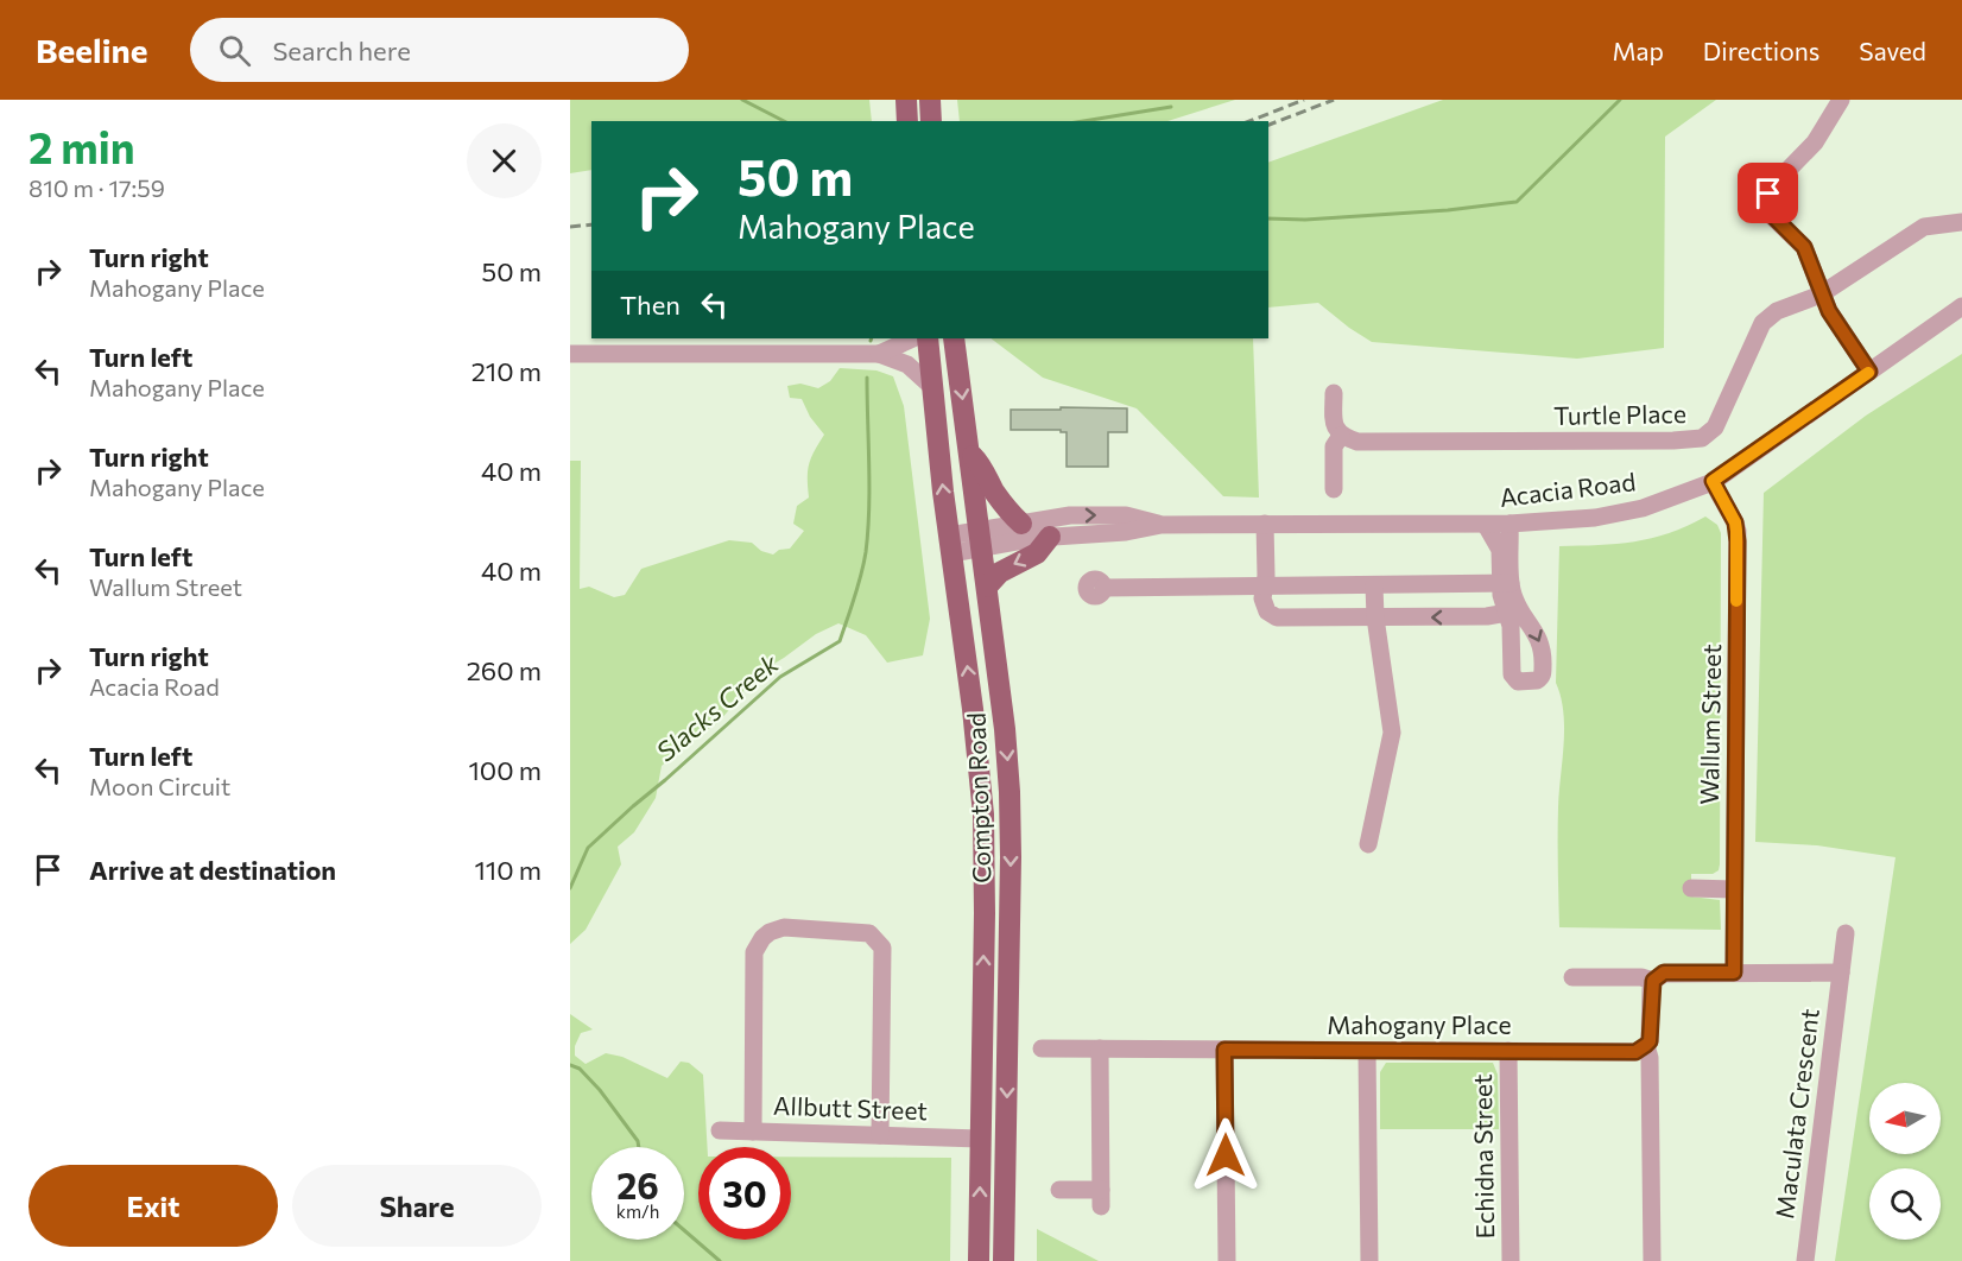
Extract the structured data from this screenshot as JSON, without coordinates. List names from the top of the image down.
{
  "streets": {
    "main road": ["Compton Road"],
    "street": [
      "Turtle Place",
      "Acacia Road",
      "Wallum Street",
      "Mahogany Place",
      "Allbutt Street",
      "Maculata Crescent",
      "Echidna Street"
    ]
  },
  "crossings": [
    ["Acacia Road", "Wallum Street"],
    ["Acacia Road", "Compton Road"],
    ["Wallum Street", "Maculata Crescent"],
    ["Compton Road", "Allbutt Street"],
    ["Mahogany Place", "Echidna Street"]
  ],
  "water": ["Slacks Creek"],
  "north": "left",
  "page": {
    "header": "Beeline",
    "search": "Search here",
    "nav": ["Map", "Directions", "Saved"],
    "heading": ["2 min", "810 m · 17:59"],
    "turn": ["50 m", "Mahogany Place"],
    "list": [
      {
        "name": "Turn right",
        "note": "Mahogany Place",
        "value": "50 m"
      },
      {
        "name": "Turn left",
        "note": "Mahogany Place",
        "value": "210 m"
      },
      {
        "name": "Turn right",
        "note": "Mahogany Place",
        "value": "40 m"
      },
      {
        "name": "Turn left",
        "note": "Wallum Street",
        "value": "40 m"
      },
      {
        "name": "Turn right",
        "note": "Acacia Road",
        "value": "260 m"
      },
      {
        "name": "Turn left",
        "note": "Moon Circuit",
        "value": "100 m"
      },
      {
        "name": "Arrive at destination",
        "value": "110 m"
      }
    ],
    "then": "Then",
    "speed": "26 km/h",
    "limit": "30",
    "buttons": ["Exit", "Share"]
  }
}
